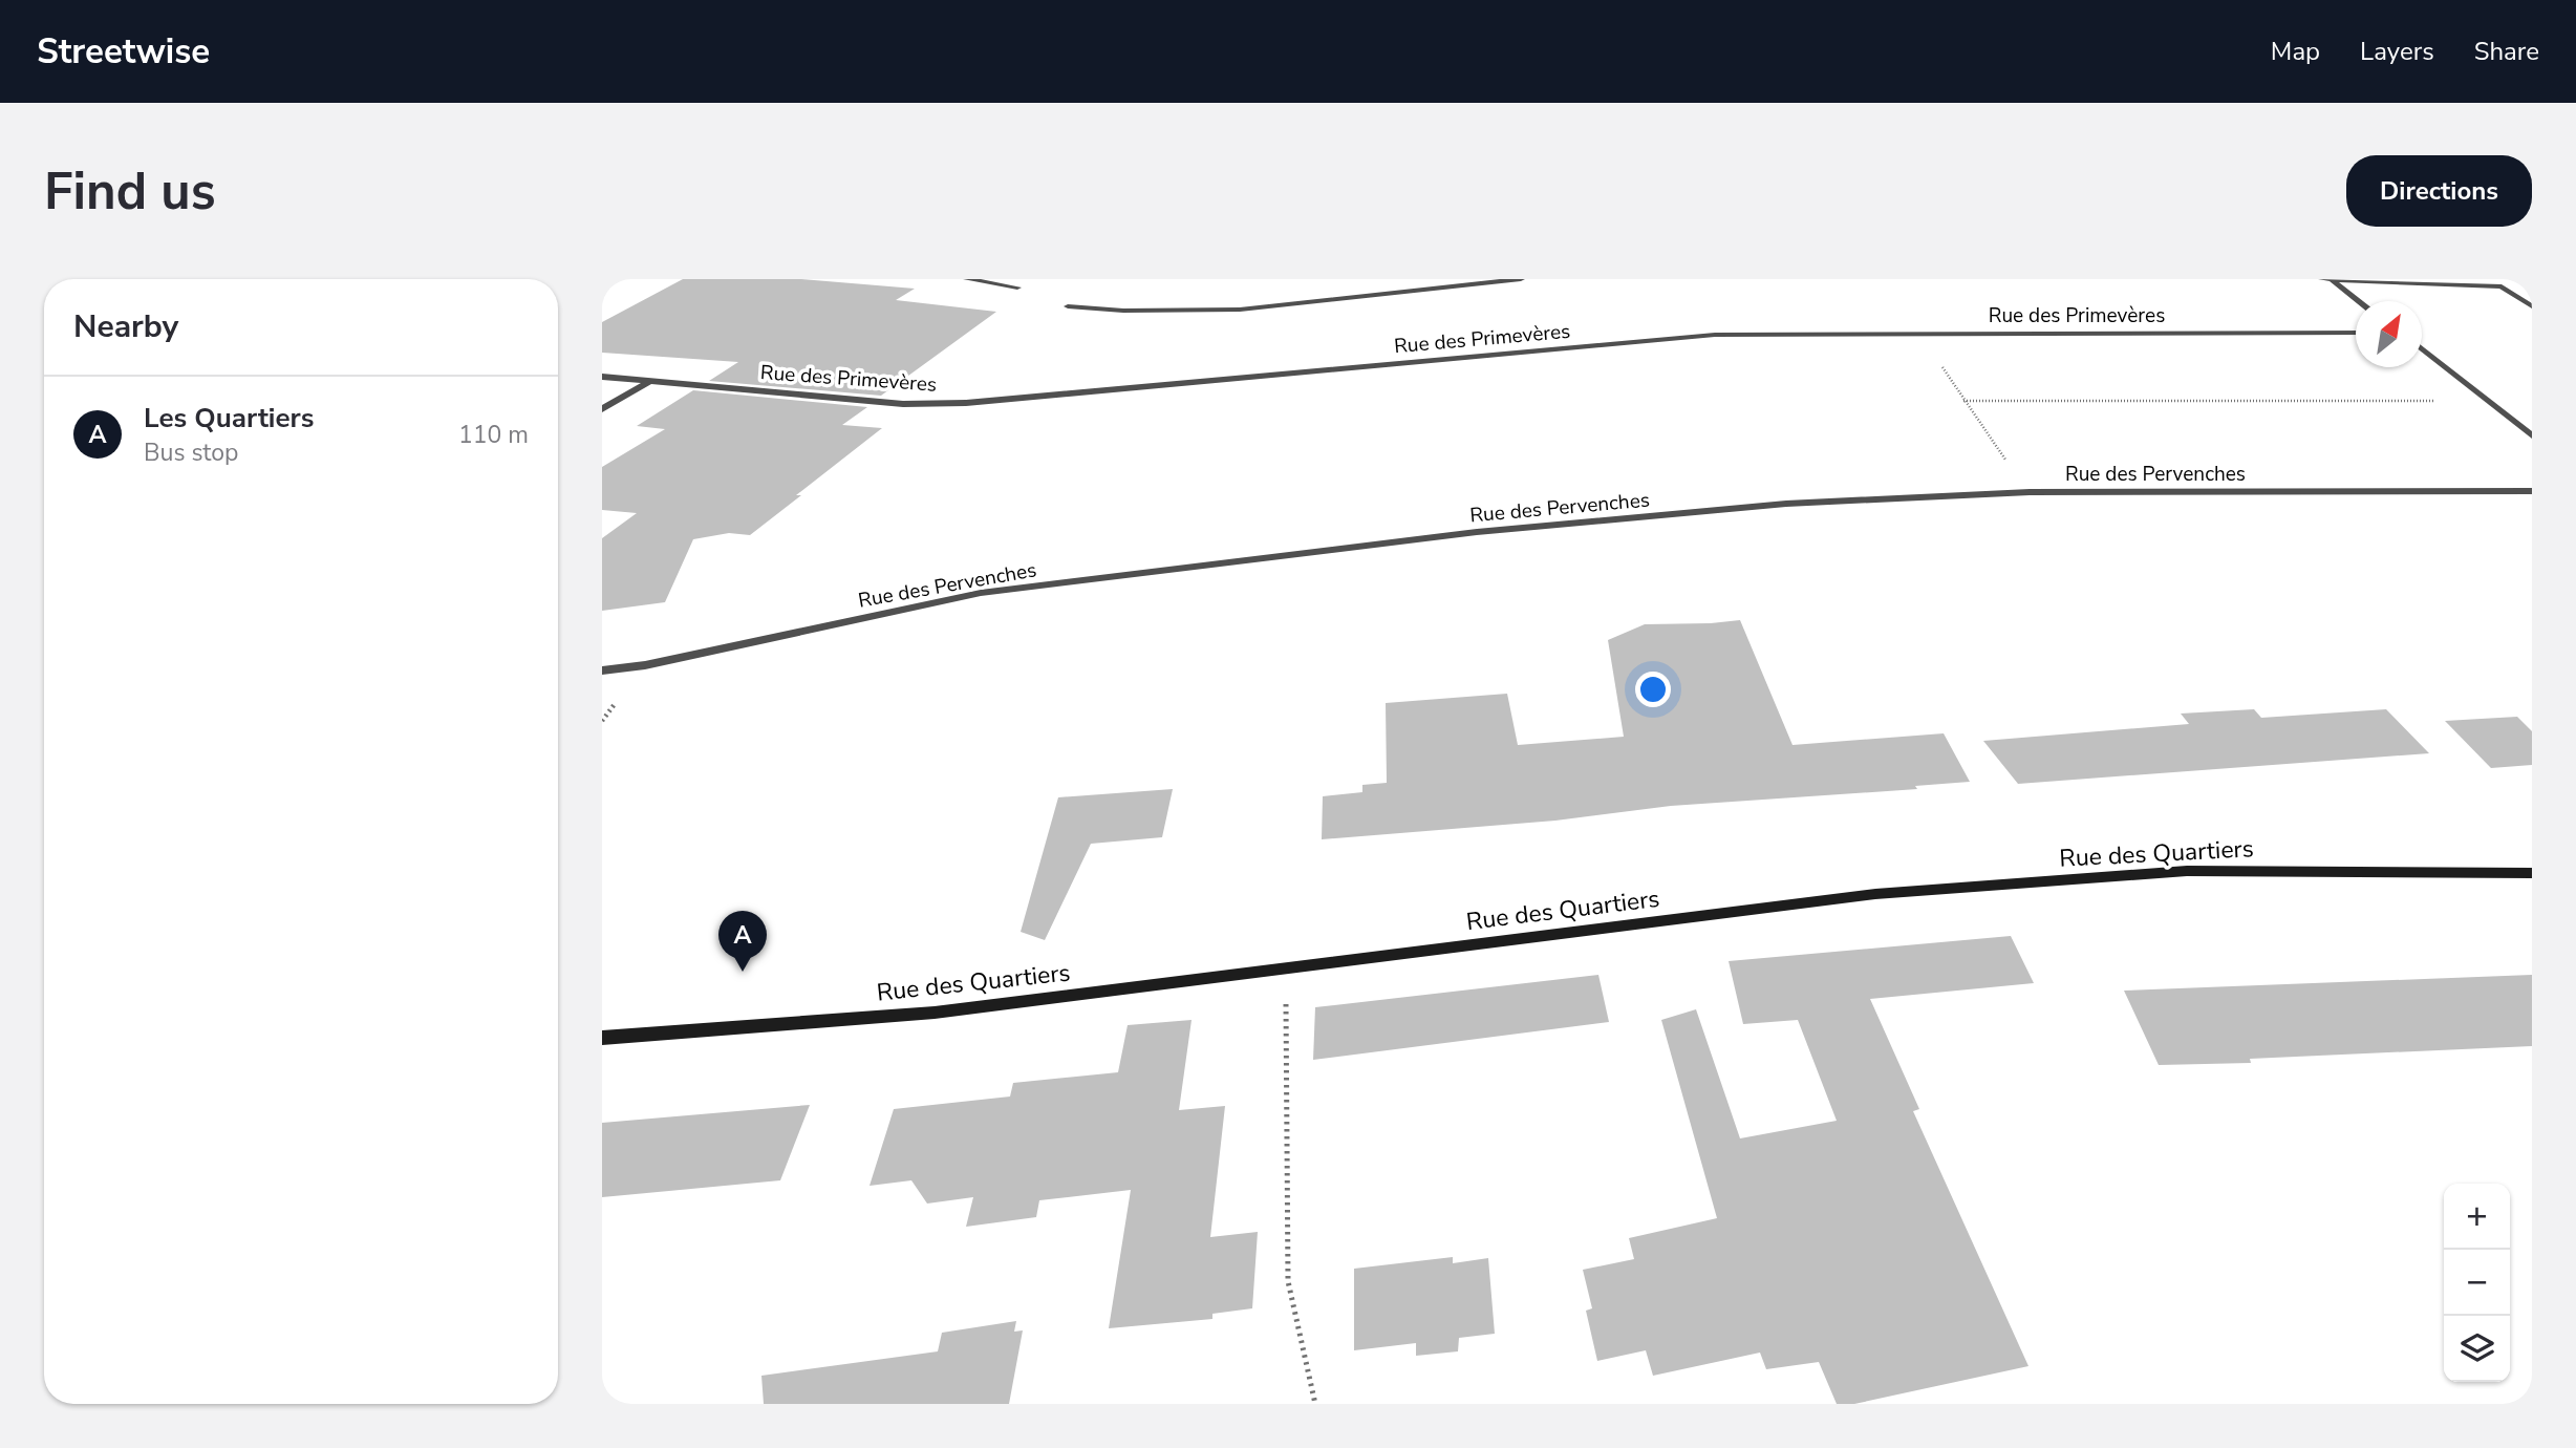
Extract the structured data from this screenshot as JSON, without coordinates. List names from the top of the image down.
{
  "streets": {
    "main road": ["Rue des Quartiers"],
    "street": ["Rue des Primevères", "Rue des Pervenches"]
  },
  "north": "top right",
  "page": {
    "header": "Streetwise",
    "nav": ["Map", "Layers", "Share"],
    "buttons": "Directions",
    "title": "Find us",
    "heading": "Nearby",
    "list": [
      {
        "mark": "A",
        "name": "Les Quartiers",
        "note": "Bus stop",
        "value": "110 m"
      }
    ],
    "pins": "A",
    "map_buttons": ["+", "−"]
  }
}
